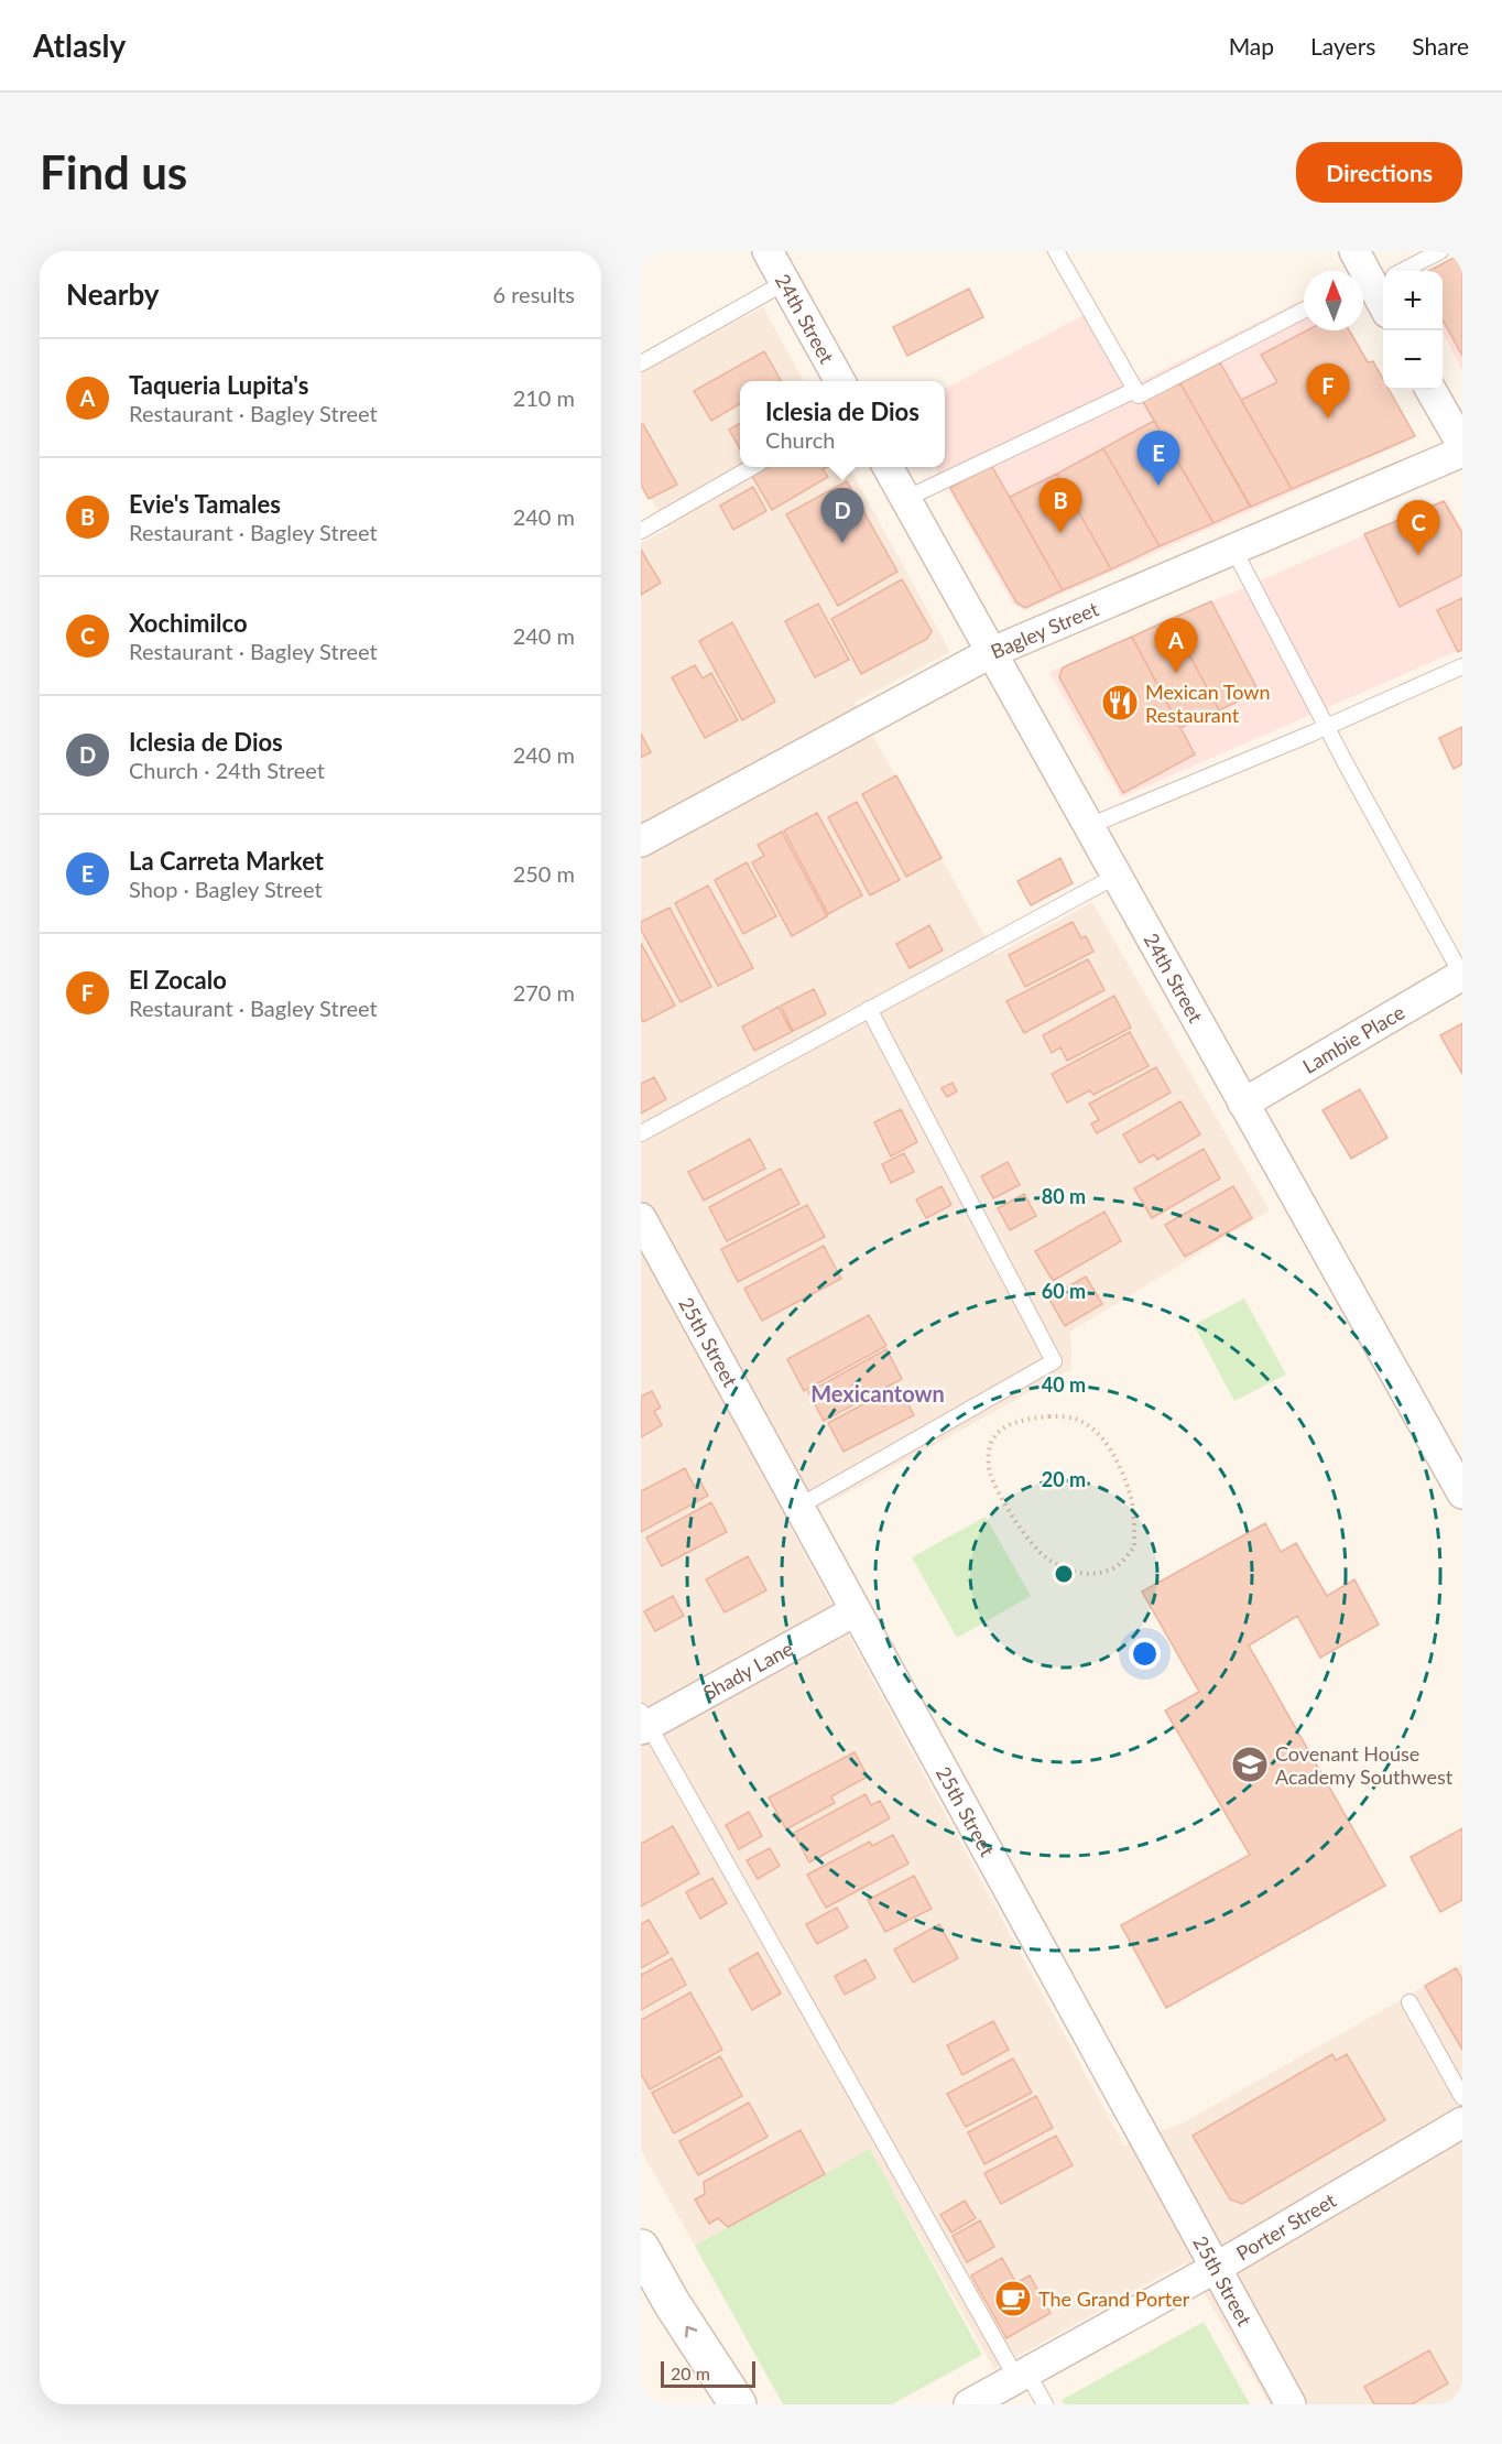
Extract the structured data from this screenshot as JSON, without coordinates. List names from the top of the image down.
{
  "streets": {
    "street": [
      "24th Street",
      "Bagley Street",
      "Lambie Place",
      "25th Street",
      "Shady Lane",
      "Porter Street"
    ]
  },
  "crossings": [
    ["24th Street", "Bagley Street"],
    ["24th Street", "Lambie Place"],
    ["25th Street", "Shady Lane"],
    ["25th Street", "Porter Street"]
  ],
  "districts": ["Mexicantown"],
  "places": {
    "restaurant": ["Mexican Town Restaurant"],
    "school or university": ["Covenant House Academy Southwest"],
    "cafe": ["The Grand Porter"]
  },
  "scale_bar": "20 m",
  "north": "top",
  "page": {
    "header": "Atlasly",
    "nav": ["Map", "Layers", "Share"],
    "buttons": "Directions",
    "title": "Find us",
    "heading": ["Nearby", "6 results"],
    "map_buttons": ["+", "−"],
    "list": [
      {
        "mark": "A",
        "name": "Taqueria Lupita's",
        "note": "Restaurant · Bagley Street",
        "value": "210 m"
      },
      {
        "mark": "B",
        "name": "Evie's Tamales",
        "note": "Restaurant · Bagley Street",
        "value": "240 m"
      },
      {
        "mark": "C",
        "name": "Xochimilco",
        "note": "Restaurant · Bagley Street",
        "value": "240 m"
      },
      {
        "mark": "D",
        "name": "Iclesia de Dios",
        "note": "Church · 24th Street",
        "value": "240 m"
      },
      {
        "mark": "E",
        "name": "La Carreta Market",
        "note": "Shop · Bagley Street",
        "value": "250 m"
      },
      {
        "mark": "F",
        "name": "El Zocalo",
        "note": "Restaurant · Bagley Street",
        "value": "270 m"
      }
    ],
    "pins": [
      "F",
      "E",
      "B",
      "D",
      "C",
      "A"
    ],
    "popup": ["Iclesia de Dios", "Church"],
    "scale": "20 m"
  },
  "rings": [
    "80 m",
    "60 m",
    "40 m",
    "20 m"
  ]
}
